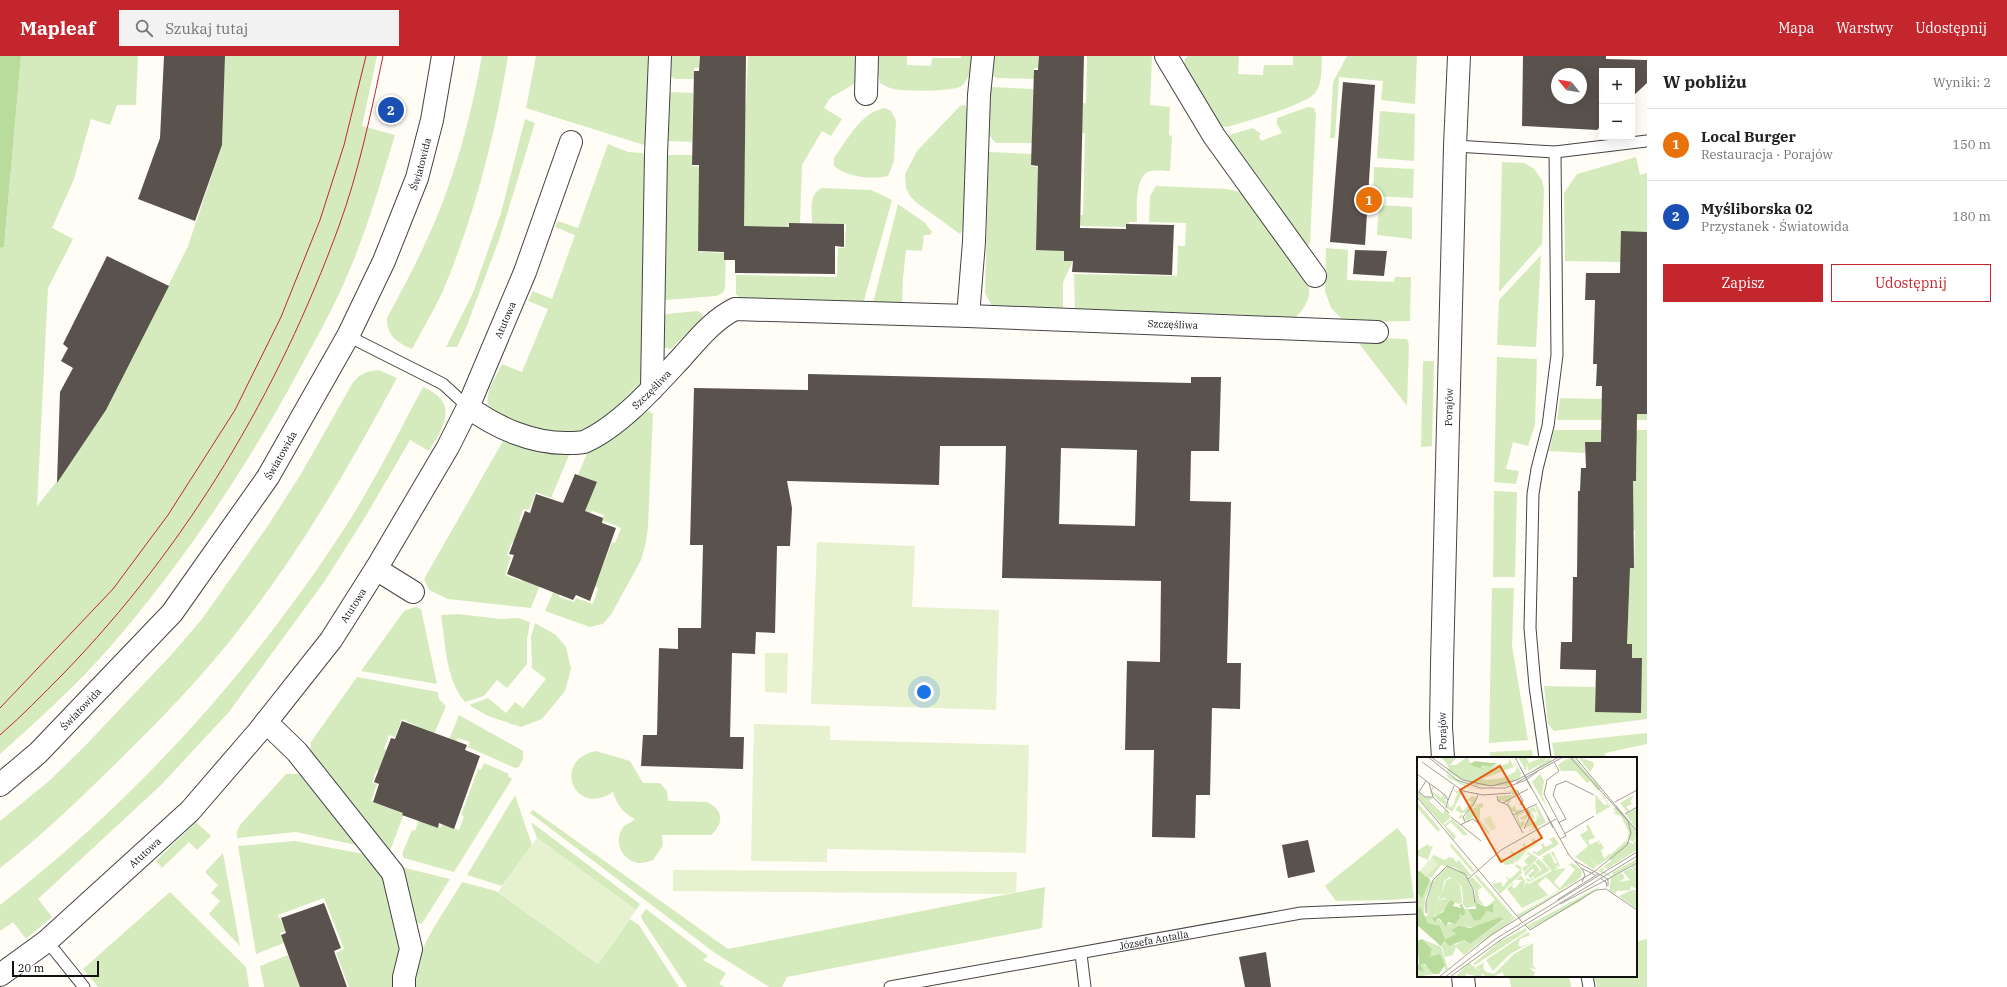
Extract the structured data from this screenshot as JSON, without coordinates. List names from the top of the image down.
{
  "streets": {
    "street": [
      "Światowida",
      "Atutowa",
      "Szczęśliwa",
      "Porajów"
    ],
    "lane": ["Józsefa Antalla"]
  },
  "crossings": [
    ["Światowida", "Szczęśliwa"],
    ["Atutowa", "Szczęśliwa"]
  ],
  "scale_bar": "20 m",
  "north": "top left",
  "page": {
    "header": "Mapleaf",
    "search": "Szukaj tutaj",
    "nav": ["Mapa", "Warstwy", "Udostępnij"],
    "heading": ["W pobliżu", "Wyniki: 2"],
    "map_buttons": ["+", "−"],
    "pins": ["2", "1"],
    "list": [
      {
        "mark": "1",
        "name": "Local Burger",
        "note": "Restauracja · Porajów",
        "value": "150 m"
      },
      {
        "mark": "2",
        "name": "Myśliborska 02",
        "note": "Przystanek · Światowida",
        "value": "180 m"
      }
    ],
    "buttons": ["Zapisz", "Udostępnij"],
    "scale": "20 m"
  }
}
